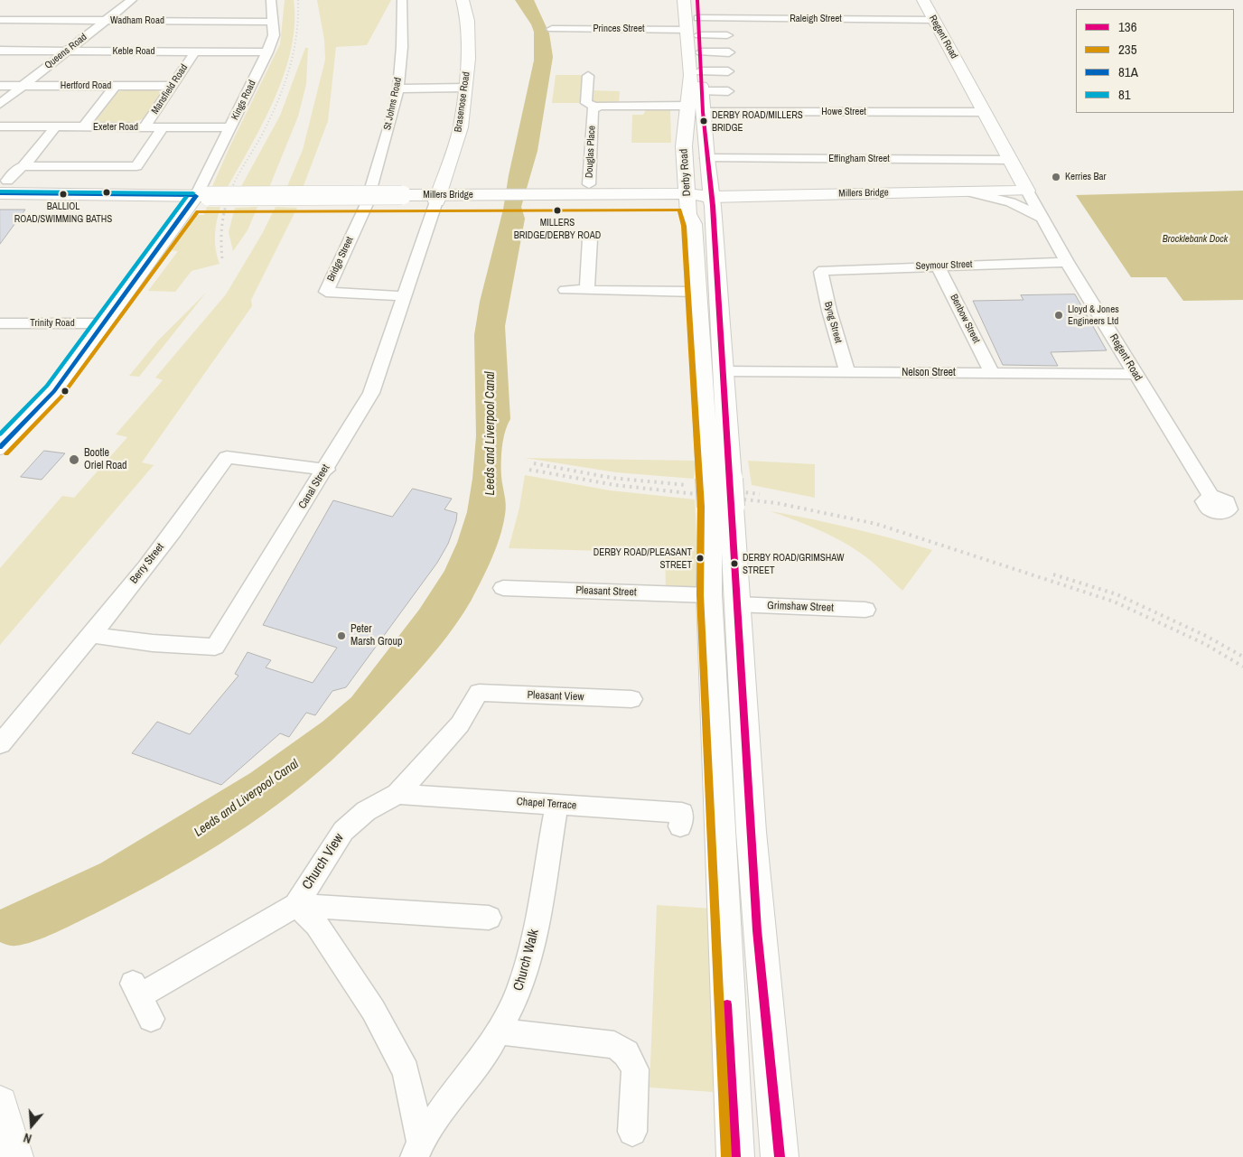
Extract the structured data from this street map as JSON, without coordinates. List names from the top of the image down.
{
  "streets": {
    "main road": [
      "Regent Road",
      "Brasenose Road",
      "Derby Road",
      "Millers Bridge"
    ],
    "street": [
      "Raleigh Street",
      "Wadham Road",
      "Princes Street",
      "Queens Road",
      "Keble Road",
      "Hertford Road",
      "Mansfield Road",
      "Kings Road",
      "St Johns Road",
      "Howe Street",
      "Exeter Road",
      "Douglas Place",
      "Effingham Street",
      "Bridge Street",
      "Seymour Street",
      "Benbow Street",
      "Byng Street",
      "Trinity Road",
      "Nelson Street",
      "Canal Street",
      "Berry Street",
      "Pleasant Street",
      "Grimshaw Street",
      "Pleasant View",
      "Chapel Terrace",
      "Church View",
      "Church Walk"
    ]
  },
  "crossings": [
    ["Raleigh Street", "Regent Road"],
    ["Raleigh Street", "Derby Road"],
    ["Wadham Road", "Queens Road"],
    ["Wadham Road", "Kings Road"],
    ["Princes Street", "Derby Road"],
    ["Regent Road", "Howe Street"],
    ["Regent Road", "Effingham Street"],
    ["Regent Road", "Millers Bridge"],
    ["Regent Road", "Seymour Street"],
    ["Regent Road", "Nelson Street"],
    ["Queens Road", "Keble Road"],
    ["Queens Road", "Hertford Road"],
    ["Keble Road", "Mansfield Road"],
    ["Keble Road", "Kings Road"],
    ["Hertford Road", "Mansfield Road"],
    ["Mansfield Road", "Exeter Road"],
    ["Kings Road", "Exeter Road"],
    ["Kings Road", "Millers Bridge"],
    ["Brasenose Road", "Millers Bridge"],
    ["Brasenose Road", "Canal Street"],
    ["St Johns Road", "Bridge Street"],
    ["Howe Street", "Derby Road"],
    ["Effingham Street", "Derby Road"],
    ["Derby Road", "Millers Bridge"],
    ["Derby Road", "Nelson Street"],
    ["Derby Road", "Pleasant Street"],
    ["Derby Road", "Grimshaw Street"],
    ["Millers Bridge", "Canal Street"],
    ["Bridge Street", "Canal Street"],
    ["Seymour Street", "Benbow Street"],
    ["Seymour Street", "Byng Street"],
    ["Benbow Street", "Nelson Street"],
    ["Byng Street", "Nelson Street"],
    ["Canal Street", "Berry Street"],
    ["Pleasant Street", "Grimshaw Street"],
    ["Pleasant View", "Church View"],
    ["Chapel Terrace", "Church View"],
    ["Chapel Terrace", "Church Walk"],
    ["Church View", "Church Walk"]
  ],
  "water": ["Brocklebank Dock", "Leeds and Liverpool Canal"],
  "places": [
    "DERBY ROAD/MILLERS BRIDGE",
    "Kerries Bar",
    "BALLIOL ROAD/SWIMMING BATHS",
    "MILLERS BRIDGE/DERBY ROAD",
    "Lloyd & Jones Engineers Ltd",
    "Bootle Oriel Road",
    "DERBY ROAD/PLEASANT STREET",
    "DERBY ROAD/GRIMSHAW STREET",
    "Peter Marsh Group"
  ],
  "lines": [
    "transit line 136",
    "transit line 81",
    "transit line 81A",
    "transit line 235"
  ],
  "legend": [
    "136",
    "235",
    "81A",
    "81"
  ],
  "north": "bottom"
}
